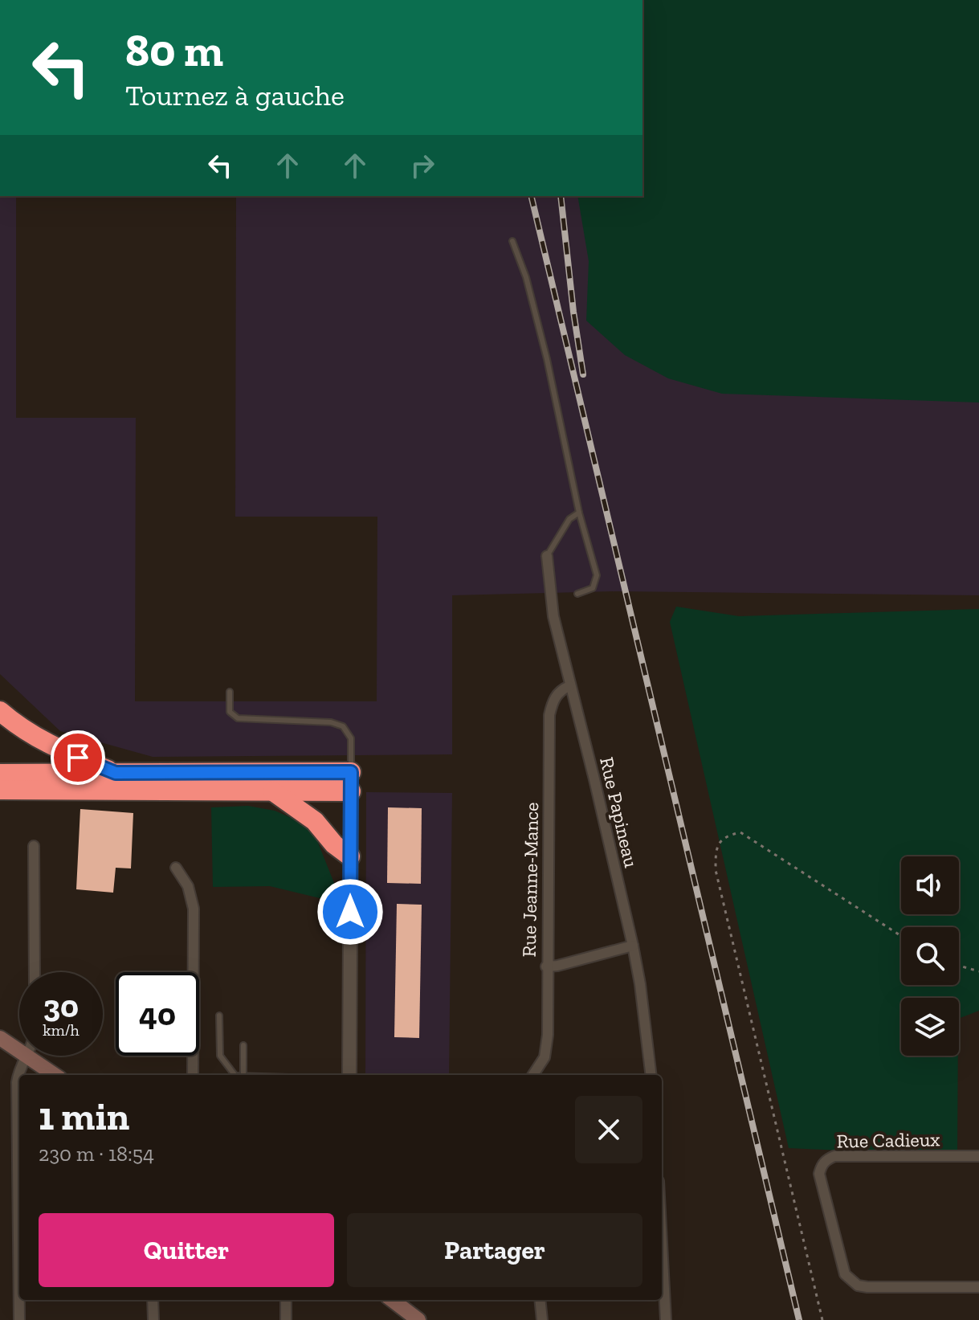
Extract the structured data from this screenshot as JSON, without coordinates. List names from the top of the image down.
{
  "streets": {
    "street": ["Rue Papineau", "Rue Jeanne-Mance", "Rue Cadieux"]
  },
  "crossings": [
    ["Rue Papineau", "Rue Jeanne-Mance"]
  ],
  "page": {
    "turn": ["80 m", "Tournez à gauche"],
    "speed": "30 km/h",
    "limit": "40",
    "heading": ["1 min", "230 m · 18:54"],
    "buttons": ["Quitter", "Partager"]
  }
}
